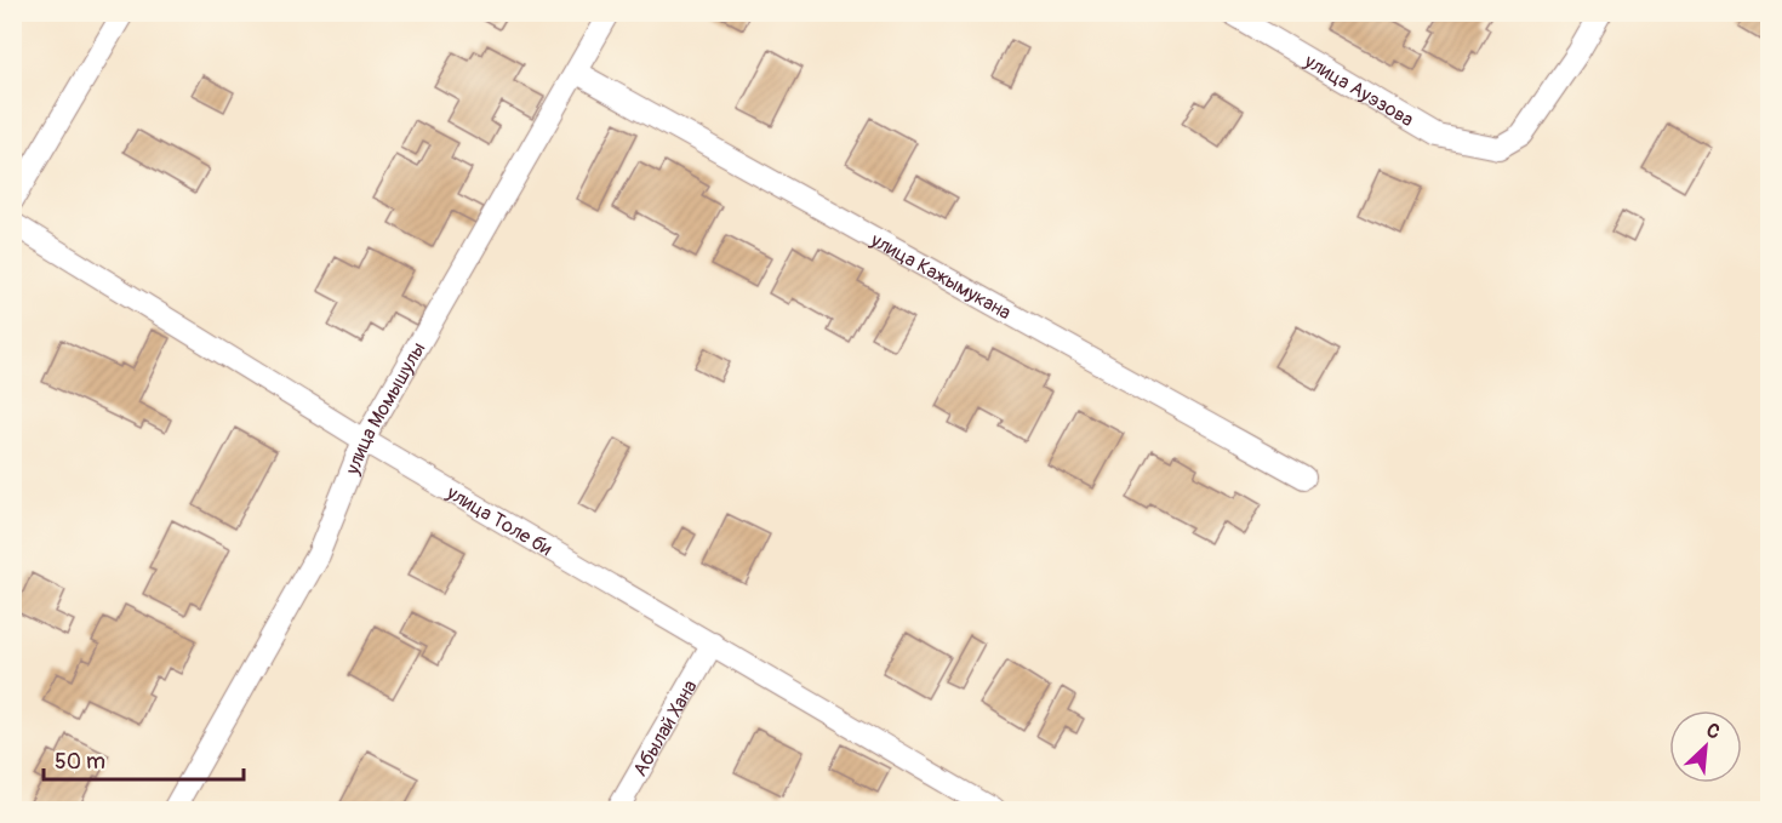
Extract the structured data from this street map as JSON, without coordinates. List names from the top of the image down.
{
  "streets": {
    "street": [
      "улица Ауэзова",
      "улица Кажымукана",
      "улица Момышулы",
      "улица Толе би",
      "Абылай Хана"
    ]
  },
  "crossings": [
    ["улица Кажымукана", "улица Момышулы"],
    ["улица Момышулы", "улица Толе би"],
    ["улица Толе би", "Абылай Хана"]
  ],
  "scale_bar": "50 m",
  "north": "top right"
}
